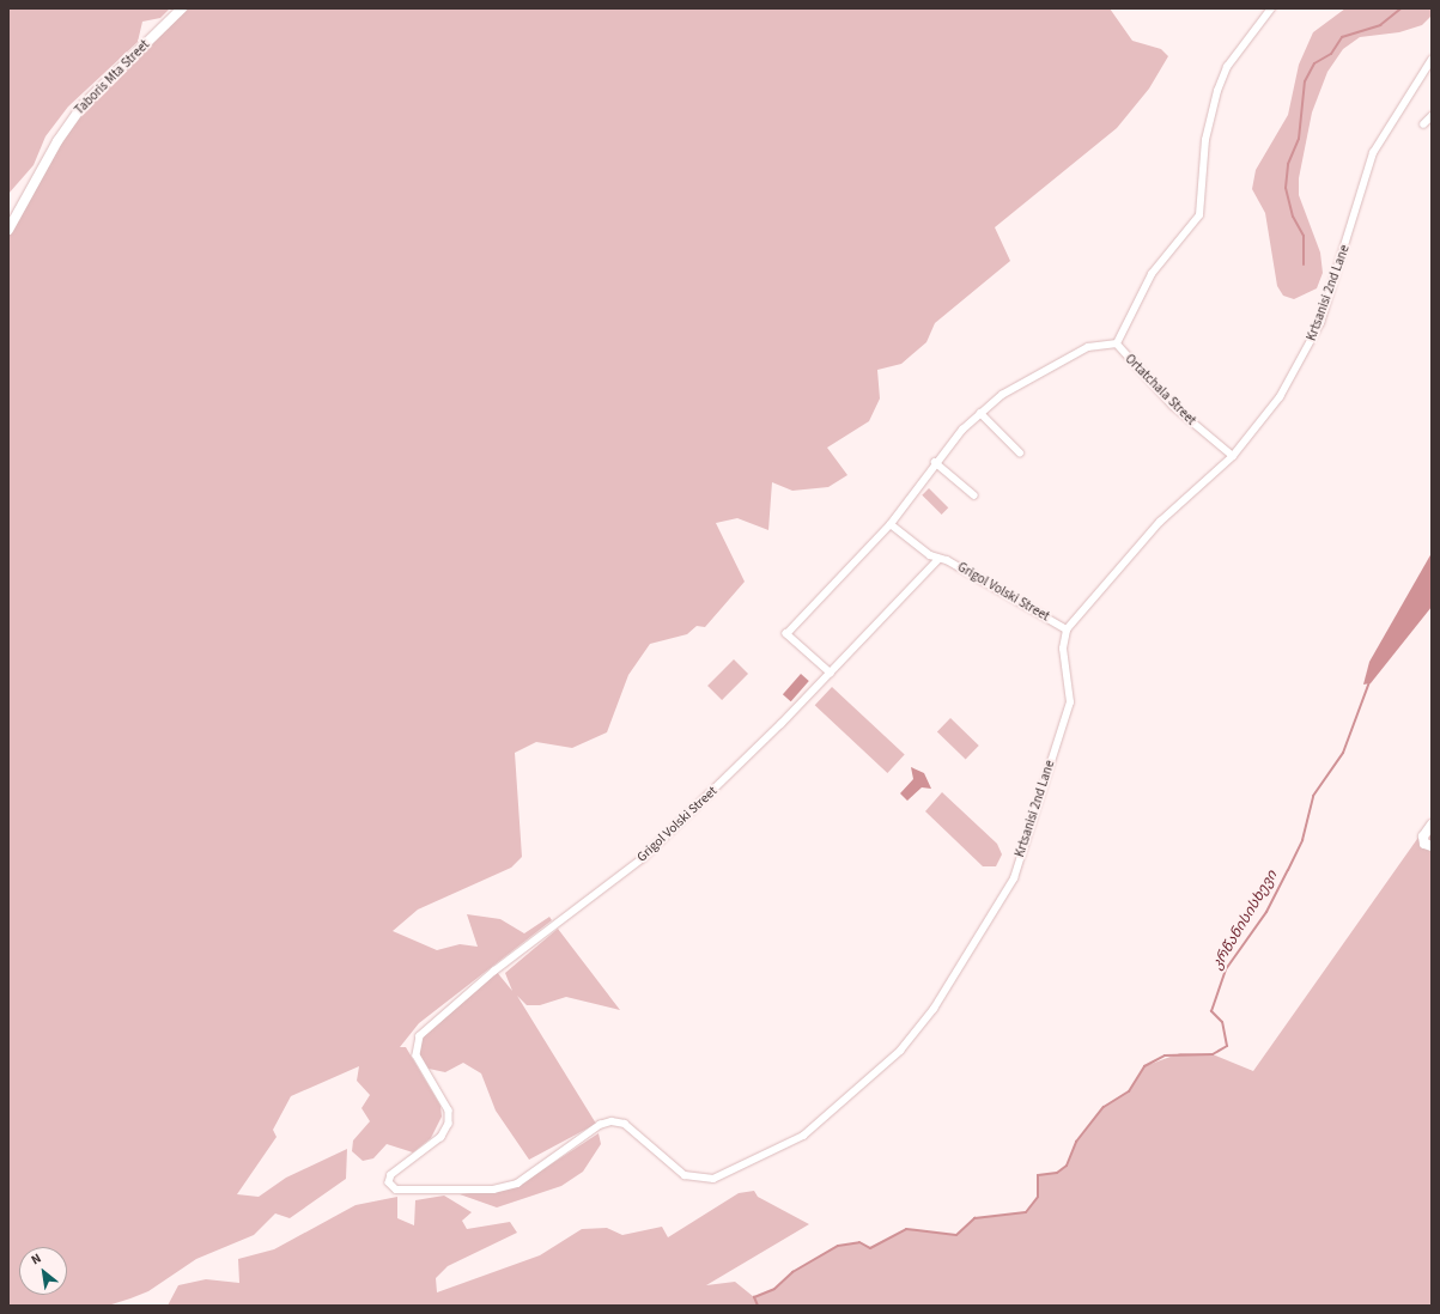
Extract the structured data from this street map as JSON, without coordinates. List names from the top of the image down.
{
  "streets": {
    "main road": ["Taboris Mta Street"],
    "street": ["Krtsanisi 2nd Lane", "Ortatchala Street", "Grigol Volski Street"]
  },
  "crossings": [
    ["Krtsanisi 2nd Lane", "Ortatchala Street"],
    ["Krtsanisi 2nd Lane", "Grigol Volski Street"]
  ],
  "water": ["კრწანისისხევი"],
  "north": "top left"
}
